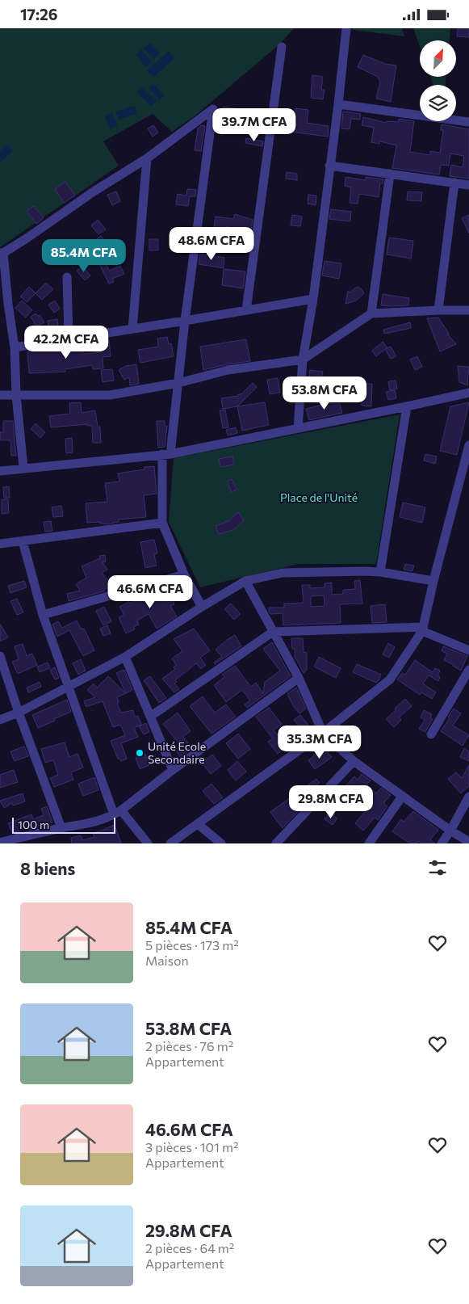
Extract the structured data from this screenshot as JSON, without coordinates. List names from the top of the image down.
{
  "parks": ["Place de l'Unité"],
  "places": ["Unité Ecole Secondaire"],
  "scale_bar": "100 m",
  "north": "top right",
  "page": {
    "status": "17:26",
    "price": [
      "39.7M CFA",
      "48.6M CFA",
      "85.4M CFA",
      "42.2M CFA",
      "53.8M CFA",
      "46.6M CFA",
      "35.3M CFA",
      "29.8M CFA"
    ],
    "scale": "100 m",
    "heading": "8 biens",
    "list": [
      {
        "name": "85.4M CFA",
        "note": "5 pièces · 173 m² · Maison"
      },
      {
        "name": "53.8M CFA",
        "note": "2 pièces · 76 m² · Appartement"
      },
      {
        "name": "46.6M CFA",
        "note": "3 pièces · 101 m² · Appartement"
      },
      {
        "name": "29.8M CFA",
        "note": "2 pièces · 64 m² · Appartement"
      }
    ]
  }
}
